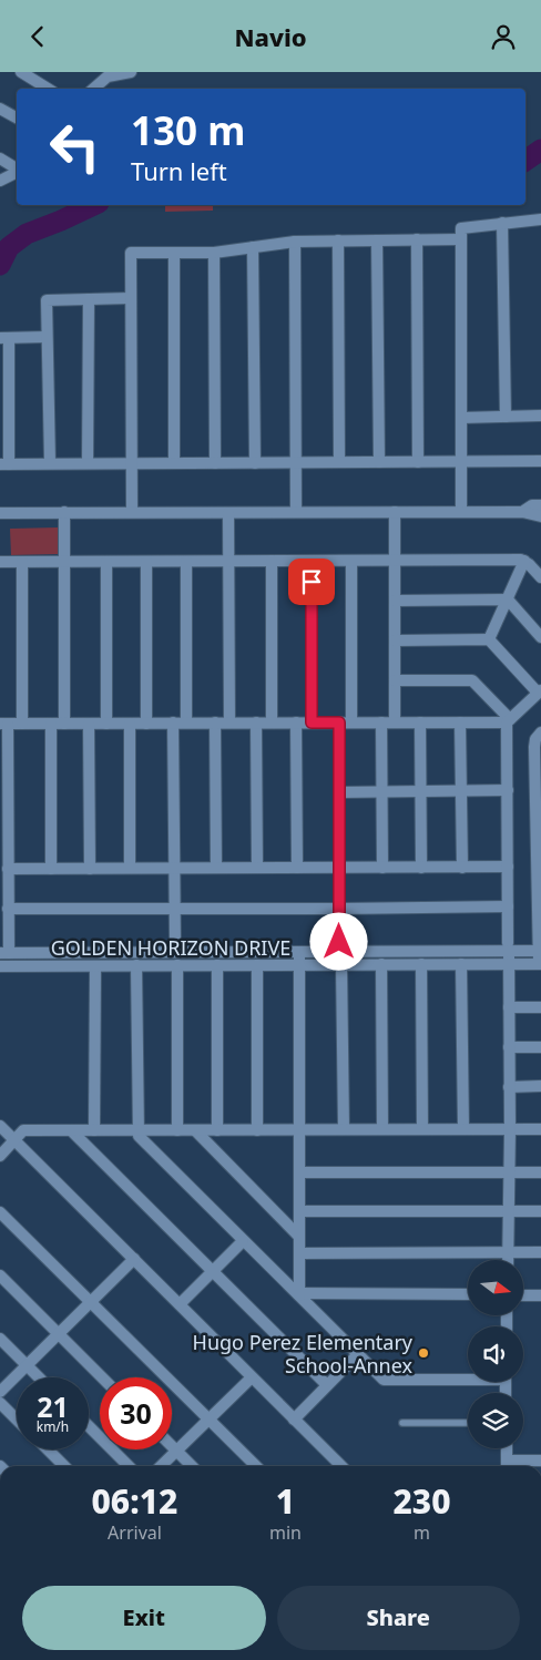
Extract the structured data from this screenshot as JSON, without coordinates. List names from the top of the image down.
{
  "streets": {
    "street": ["GOLDEN HORIZON DRIVE"]
  },
  "places": ["Hugo Perez Elementary School-Annex"],
  "north": "right",
  "page": {
    "header": "Navio",
    "turn": ["130 m", "Turn left"],
    "speed": "21 km/h",
    "limit": "30",
    "eta": [
      "06:12",
      "Arrival",
      "1",
      "min",
      "230",
      "m"
    ],
    "buttons": ["Exit", "Share"]
  }
}
